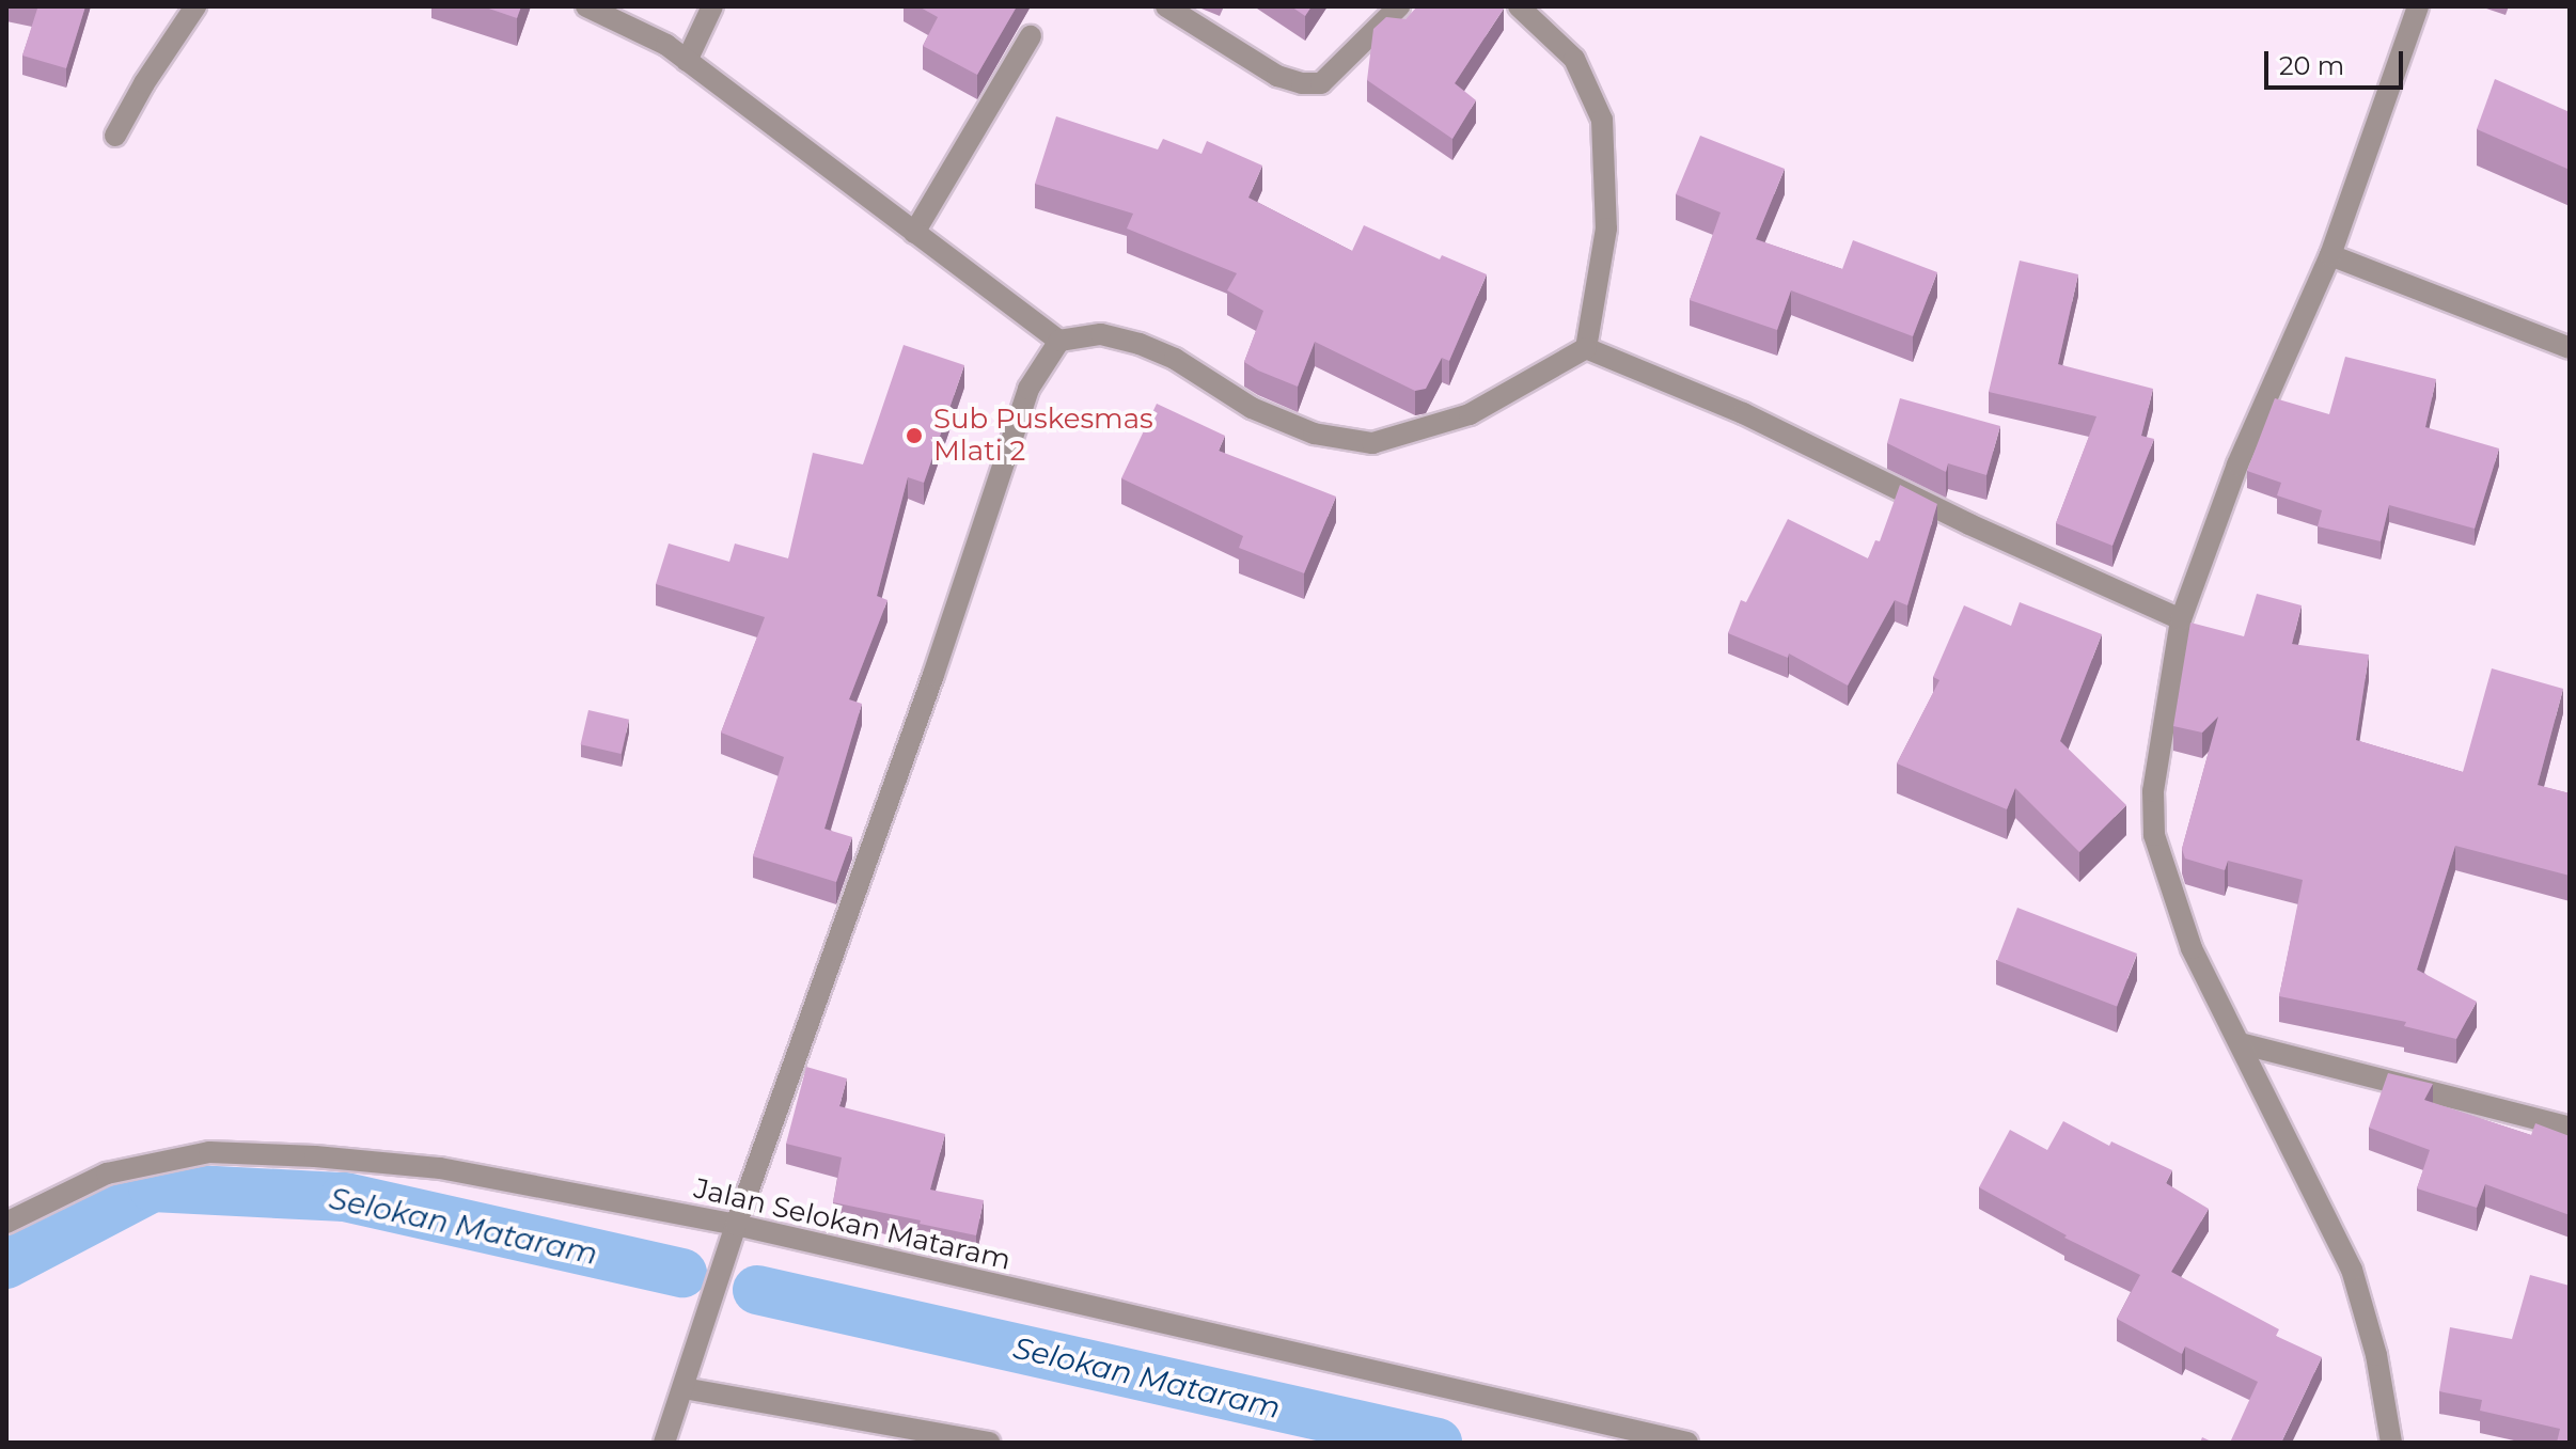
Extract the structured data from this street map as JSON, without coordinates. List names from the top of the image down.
{
  "streets": {
    "street": ["Jalan Selokan Mataram"]
  },
  "water": ["Selokan Mataram"],
  "places": ["Sub Puskesmas Mlati 2"],
  "scale_bar": "20 m"
}
